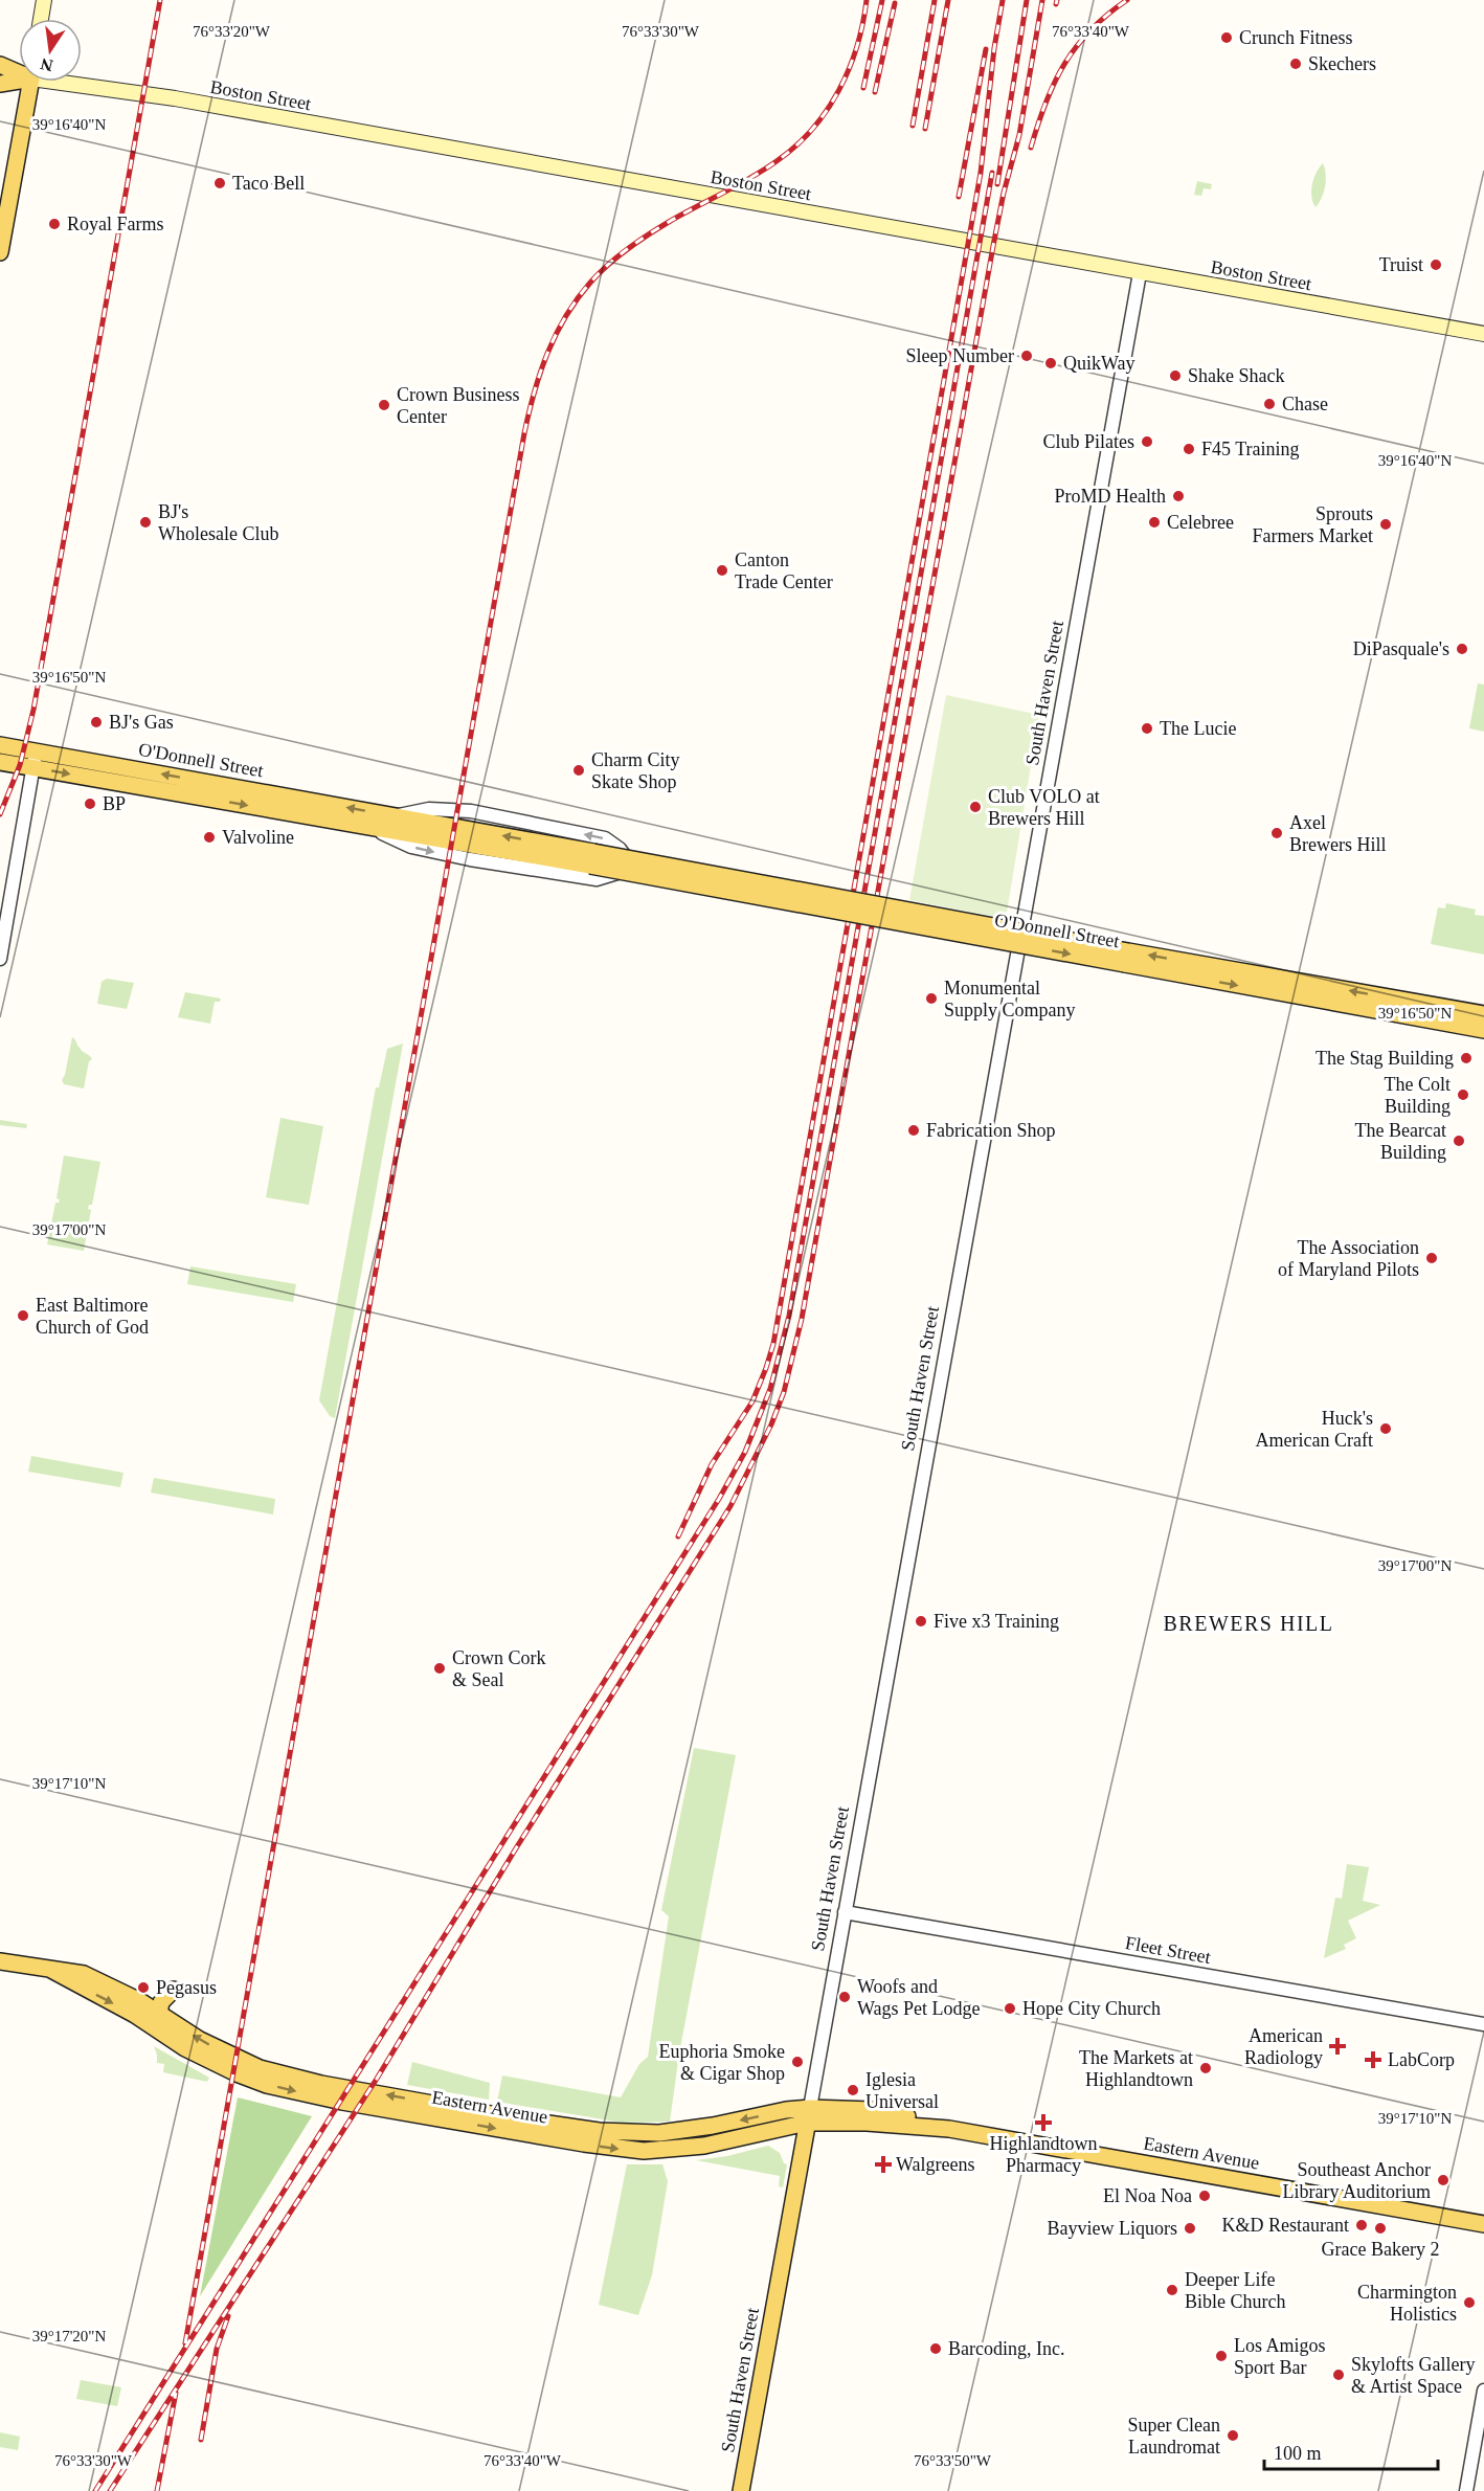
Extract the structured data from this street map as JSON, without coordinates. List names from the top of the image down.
{
  "streets": {
    "main road": [
      "Boston Street",
      "South Haven Street",
      "O'Donnell Street",
      "Eastern Avenue"
    ],
    "street": ["Fleet Street"]
  },
  "crossings": [
    ["Boston Street", "South Haven Street"],
    ["South Haven Street", "O'Donnell Street"],
    ["South Haven Street", "Fleet Street"],
    ["South Haven Street", "Eastern Avenue"]
  ],
  "districts": ["BREWERS HILL"],
  "places": {
    "other": [
      "Crunch Fitness",
      "Skechers",
      "Taco Bell",
      "Royal Farms",
      "Truist",
      "Sleep Number",
      "QuikWay",
      "Shake Shack",
      "Chase",
      "Crown Business Center",
      "Club Pilates",
      "F45 Training",
      "ProMD Health",
      "BJ's Wholesale Club",
      "Celebree",
      "Sprouts Farmers Market",
      "Canton Trade Center",
      "DiPasquale's",
      "BJ's Gas",
      "The Lucie",
      "Charm City Skate Shop",
      "BP",
      "Club VOLO at Brewers Hill",
      "Axel Brewers Hill",
      "Valvoline",
      "Monumental Supply Company",
      "The Stag Building",
      "The Colt Building",
      "Fabrication Shop",
      "The Bearcat Building",
      "The Association of Maryland Pilots",
      "East Baltimore Church of God",
      "Huck's American Craft",
      "Five x3 Training",
      "Crown Cork & Seal",
      "Pegasus",
      "Woofs and Wags Pet Lodge",
      "Hope City Church",
      "Euphoria Smoke & Cigar Shop",
      "The Markets at Highlandtown",
      "Iglesia Universal",
      "Southeast Anchor Library Auditorium",
      "El Noa Noa",
      "K&D Restaurant",
      "Bayview Liquors",
      "Grace Bakery 2",
      "Deeper Life Bible Church",
      "Charmington Holistics",
      "Barcoding, Inc.",
      "Los Amigos Sport Bar",
      "Skylofts Gallery & Artist Space",
      "Super Clean Laundromat"
    ],
    "health": [
      "American Radiology",
      "LabCorp",
      "Highlandtown Pharmacy",
      "Walgreens"
    ]
  },
  "scale_bar": "100 m",
  "north": "bottom",
  "coordinates": [
    "76°33'20\"W",
    "76°33'30\"W",
    "76°33'40\"W",
    "39°16'40\"N",
    "39°16'50\"N",
    "39°17'00\"N",
    "39°17'10\"N",
    "39°17'20\"N",
    "76°33'50\"W"
  ]
}
